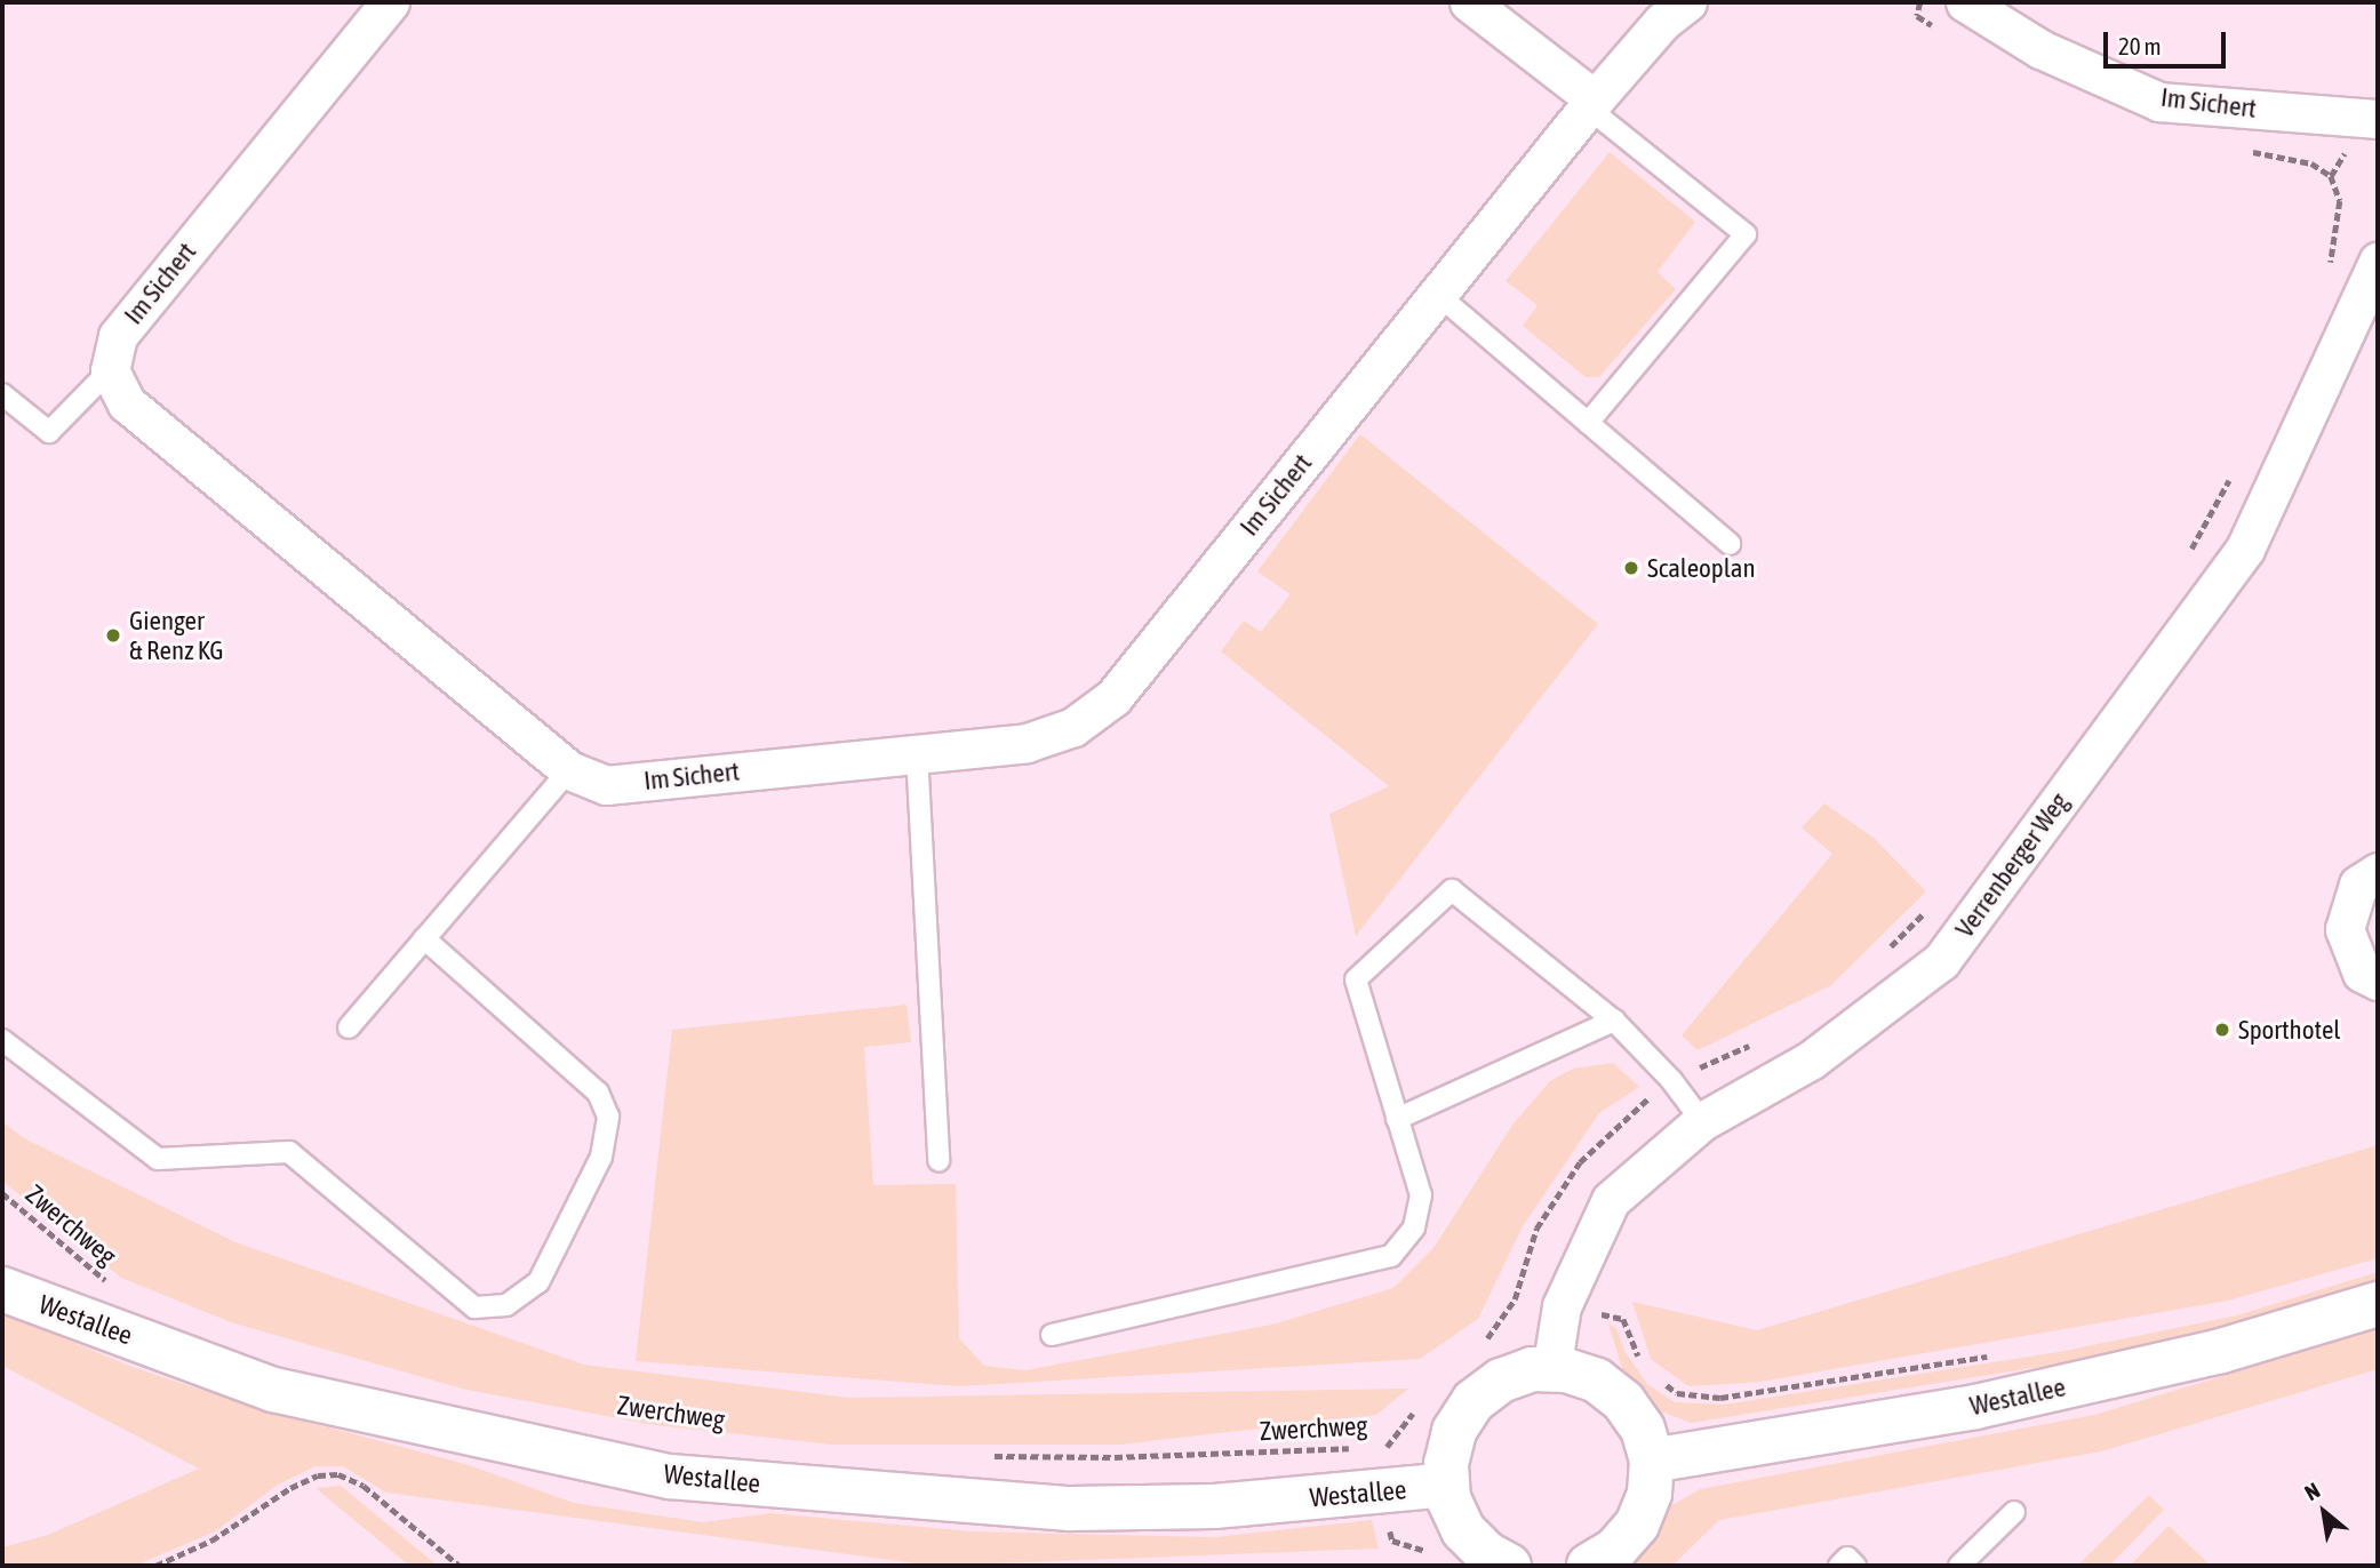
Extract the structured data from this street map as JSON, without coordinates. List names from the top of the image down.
{
  "streets": {
    "main road": ["Westallee"],
    "street": ["Im Sichert", "Verrenberger Weg"],
    "path": ["Zwerchweg"]
  },
  "places": ["Scaleoplan", "Gienger & Renz KG", "Sporthotel"],
  "scale_bar": "20 m",
  "north": "top left"
}
